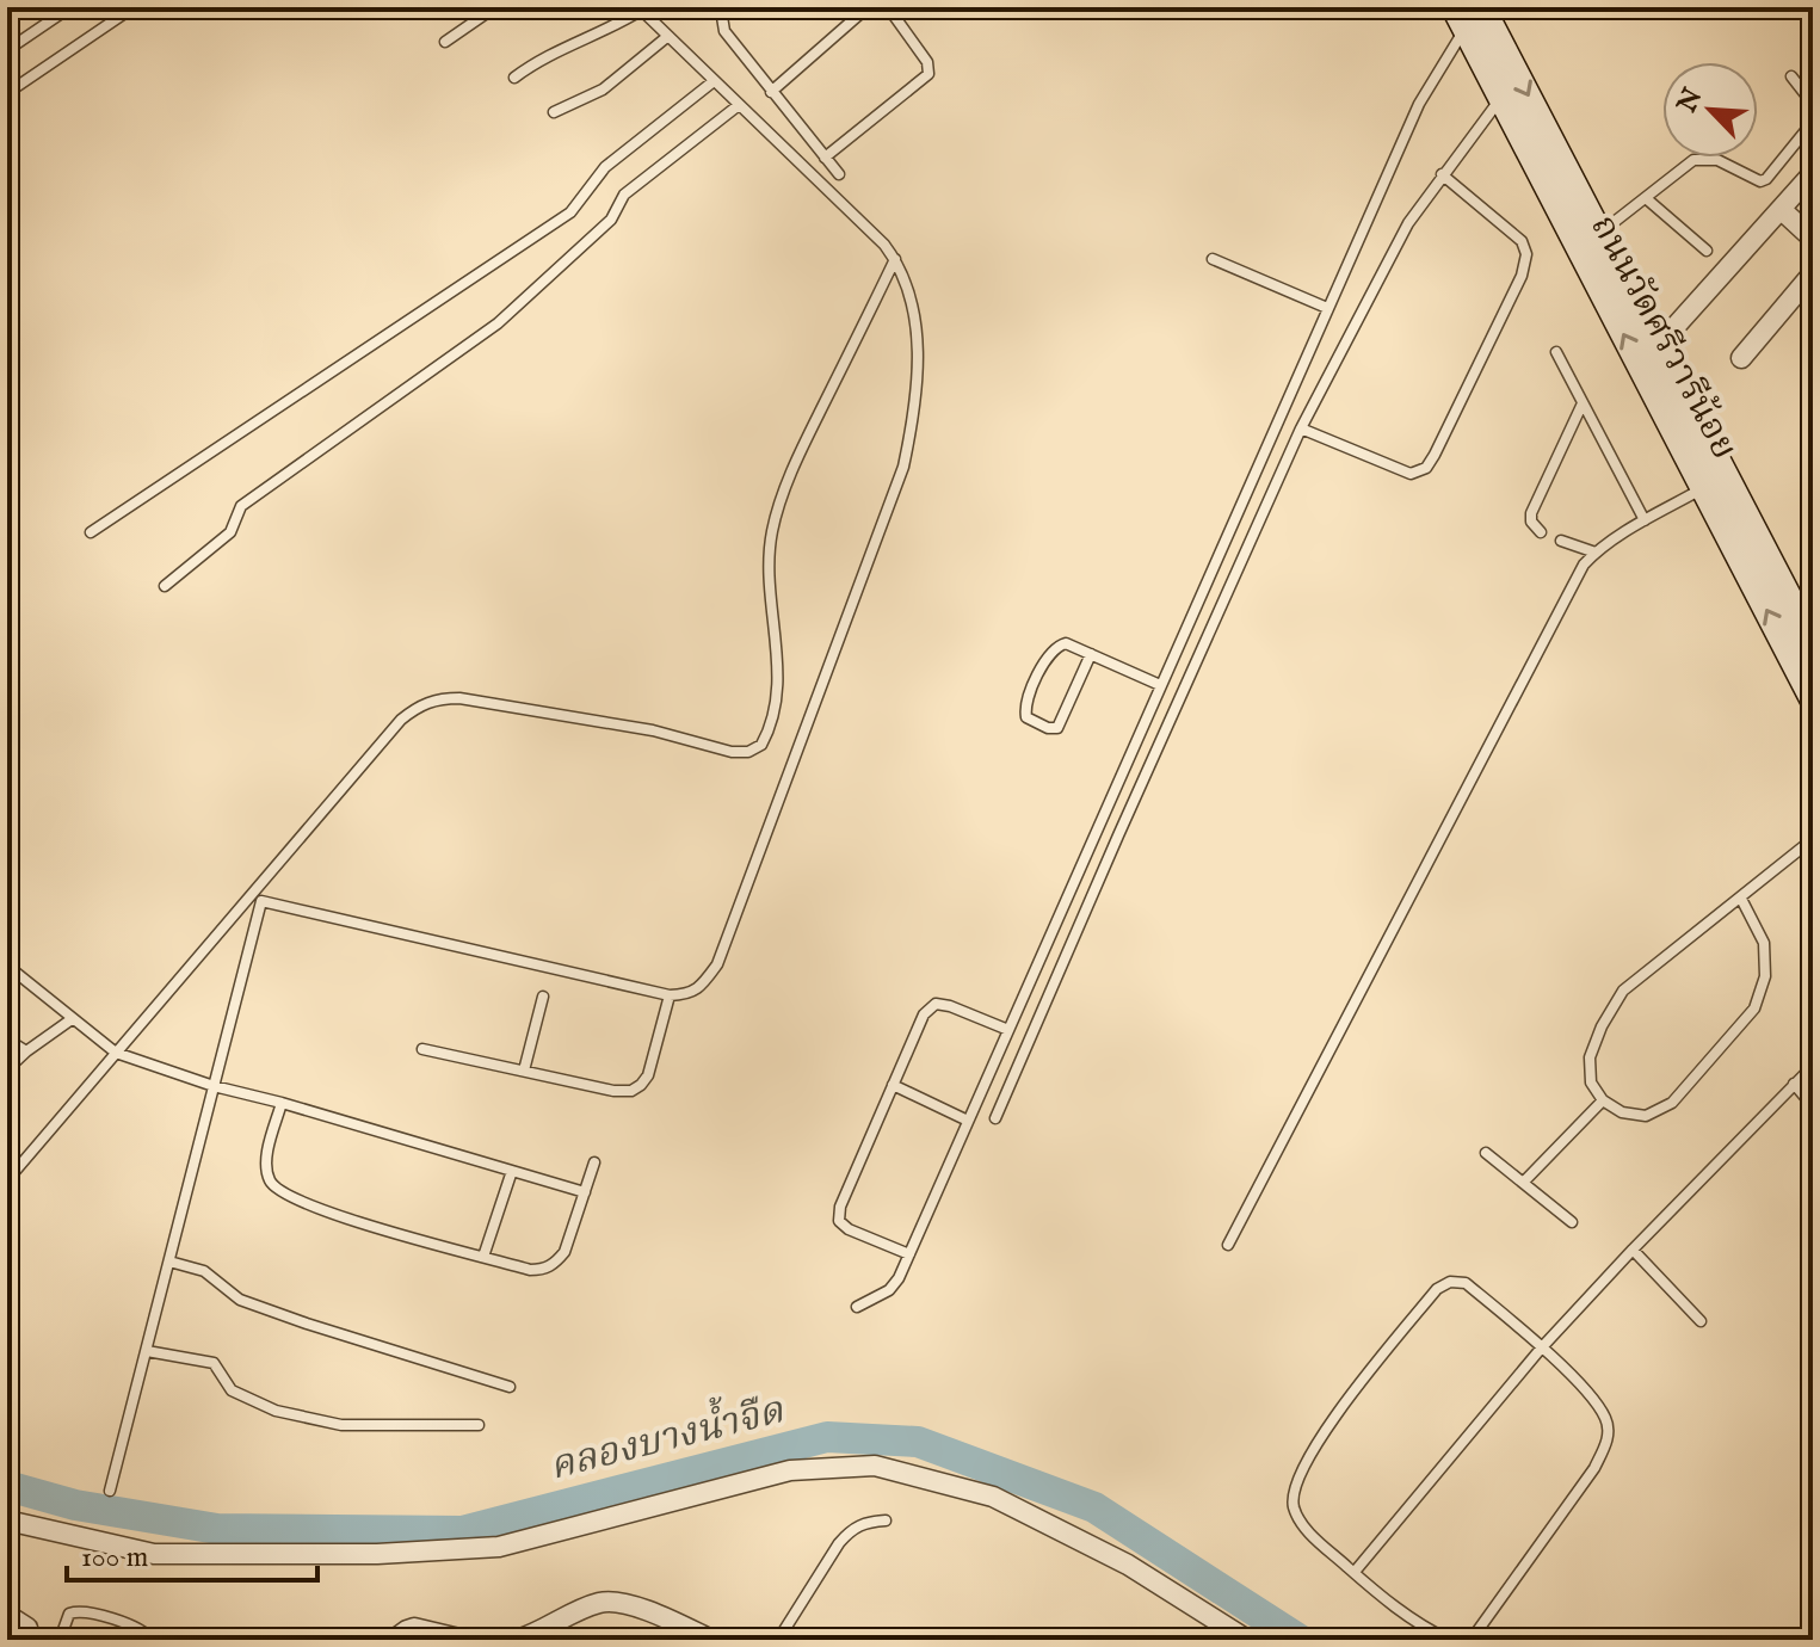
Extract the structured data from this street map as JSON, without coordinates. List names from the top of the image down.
{
  "streets": {
    "main road": ["ถนนวัดศรีวารีน้อย"]
  },
  "water": ["คลองบางน้ำจืด"],
  "scale_bar": "100 m",
  "north": "top left"
}
